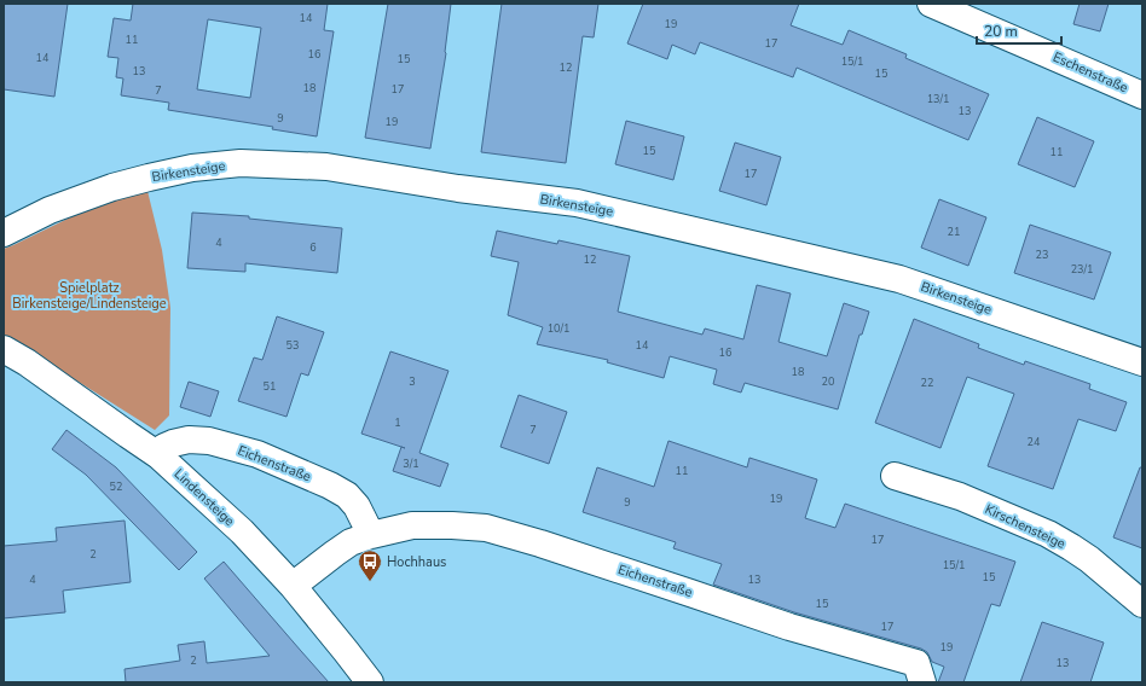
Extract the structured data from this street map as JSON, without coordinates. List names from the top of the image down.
{
  "streets": {
    "street": [
      "Eschenstraße",
      "Birkensteige",
      "Eichenstraße",
      "Lindensteige",
      "Kirschensteige"
    ]
  },
  "crossings": [
    ["Eichenstraße", "Lindensteige"]
  ],
  "parks": ["Spielplatz Birkensteige/Lindensteige"],
  "places": {
    "bus stop": ["Hochhaus"]
  },
  "house_numbers": [
    "14",
    "19",
    "11",
    "17",
    "16",
    "14",
    "15",
    "15/1",
    "12",
    "13",
    "15",
    "18",
    "17",
    "7",
    "13/1",
    "13",
    "9",
    "19",
    "15",
    "11",
    "17",
    "21",
    "4",
    "6",
    "23",
    "12",
    "23/1",
    "10/1",
    "53",
    "14",
    "16",
    "18",
    "3",
    "20",
    "22",
    "51",
    "1",
    "7",
    "24",
    "3/1",
    "11",
    "52",
    "19",
    "9",
    "17",
    "2",
    "15/1",
    "15",
    "4",
    "13",
    "15",
    "17",
    "19",
    "2",
    "13"
  ],
  "scale_bar": "20 m"
}
